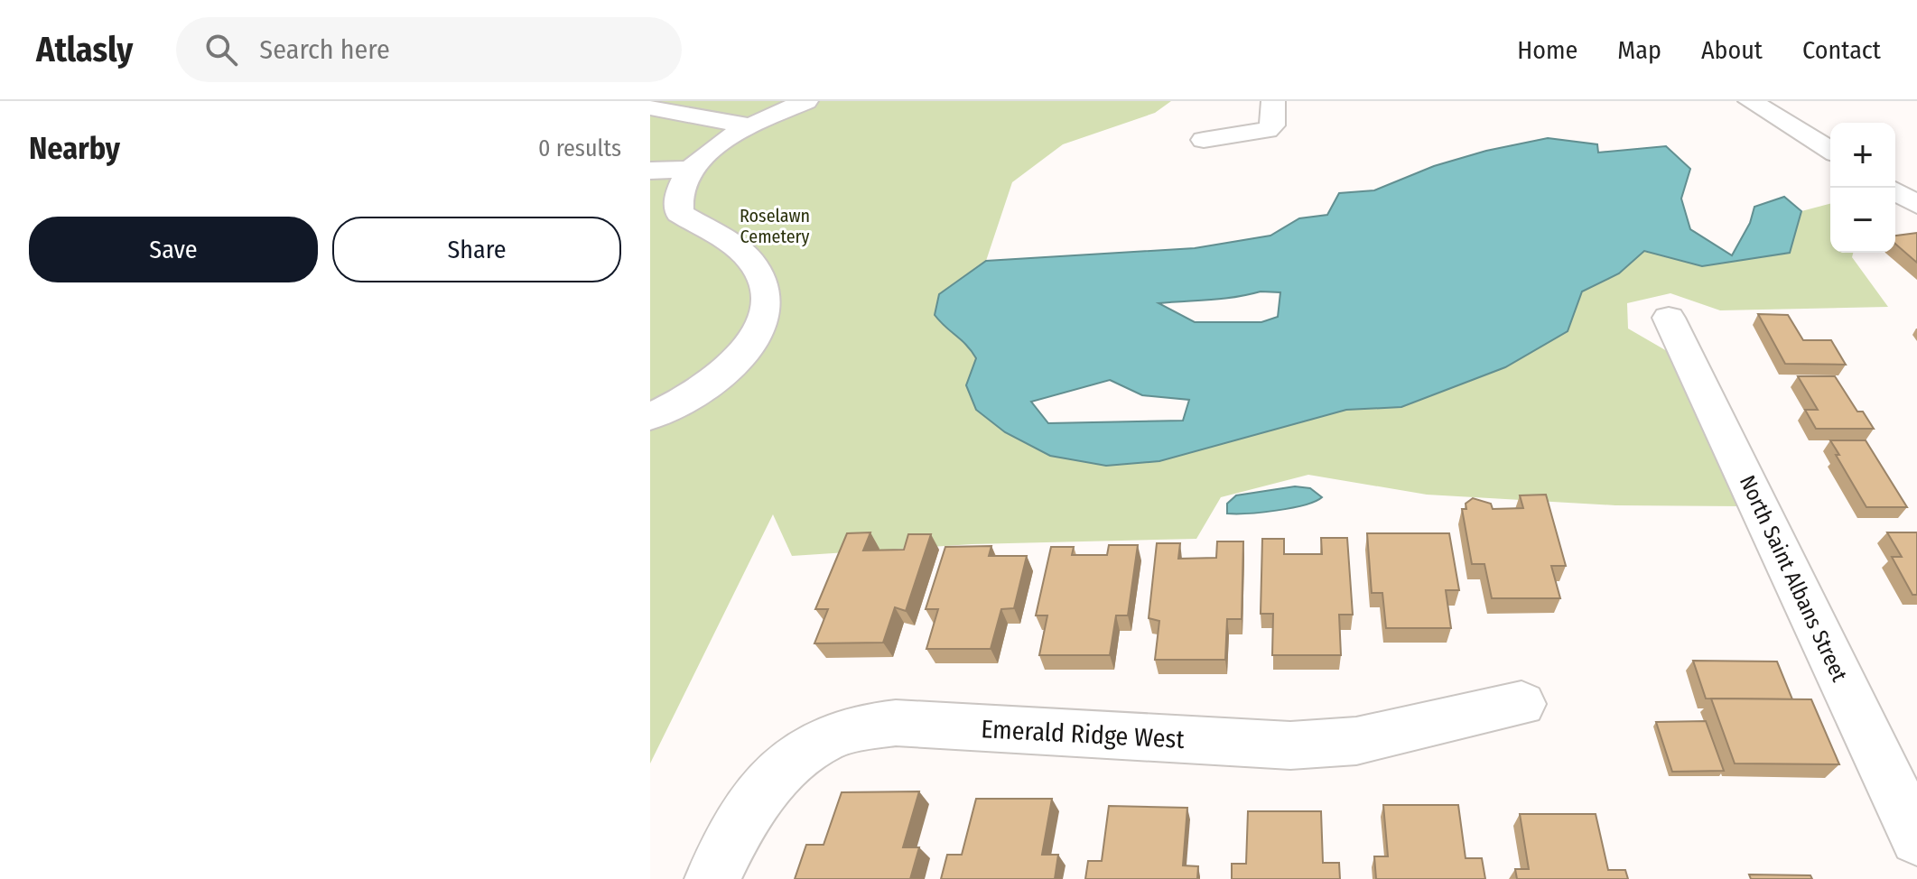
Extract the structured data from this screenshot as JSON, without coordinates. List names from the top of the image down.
{
  "streets": {
    "street": ["North Saint Albans Street", "Emerald Ridge West"]
  },
  "parks": ["Roselawn Cemetery"],
  "page": {
    "header": "Atlasly",
    "search": "Search here",
    "nav": [
      "Home",
      "Map",
      "About",
      "Contact"
    ],
    "heading": ["Nearby", "0 results"],
    "map_buttons": ["+", "−"],
    "buttons": ["Save", "Share"]
  }
}
